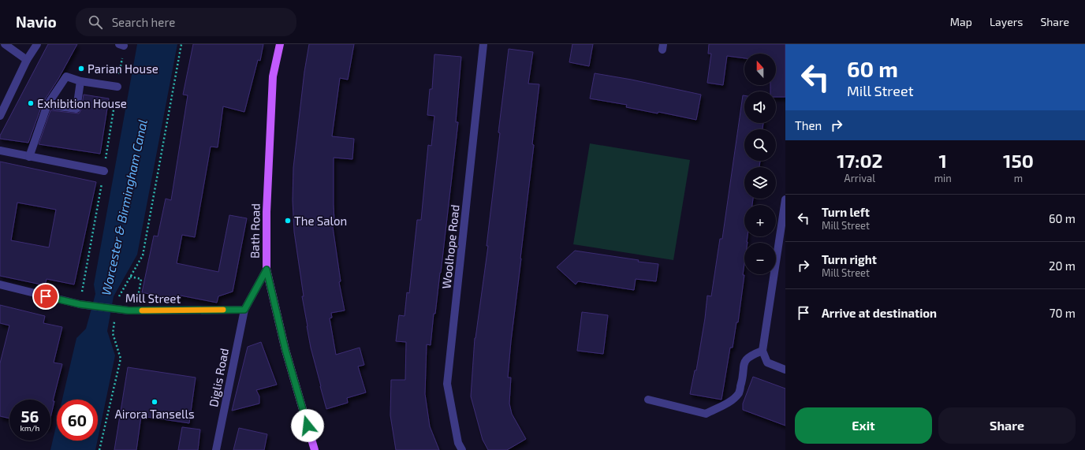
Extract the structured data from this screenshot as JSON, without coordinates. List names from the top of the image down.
{
  "streets": {
    "main road": ["Bath Road"],
    "street": ["Woolhope Road", "Mill Street", "Diglis Road"]
  },
  "crossings": [
    ["Mill Street", "Diglis Road"]
  ],
  "water": ["Worcester & Birmingham Canal"],
  "places": [
    "Parian House",
    "Exhibition House",
    "The Salon",
    "Airora Tansells"
  ],
  "north": "top",
  "page": {
    "header": "Navio",
    "search": "Search here",
    "nav": ["Map", "Layers", "Share"],
    "turn": ["60 m", "Mill Street"],
    "map_buttons": ["+", "−"],
    "then": "Then",
    "eta": [
      "17:02",
      "Arrival",
      "1",
      "min",
      "150",
      "m"
    ],
    "list": [
      {
        "name": "Turn left",
        "note": "Mill Street",
        "value": "60 m"
      },
      {
        "name": "Turn right",
        "note": "Mill Street",
        "value": "20 m"
      },
      {
        "name": "Arrive at destination",
        "value": "70 m"
      }
    ],
    "speed": "56 km/h",
    "limit": "60",
    "buttons": ["Exit", "Share"]
  }
}
